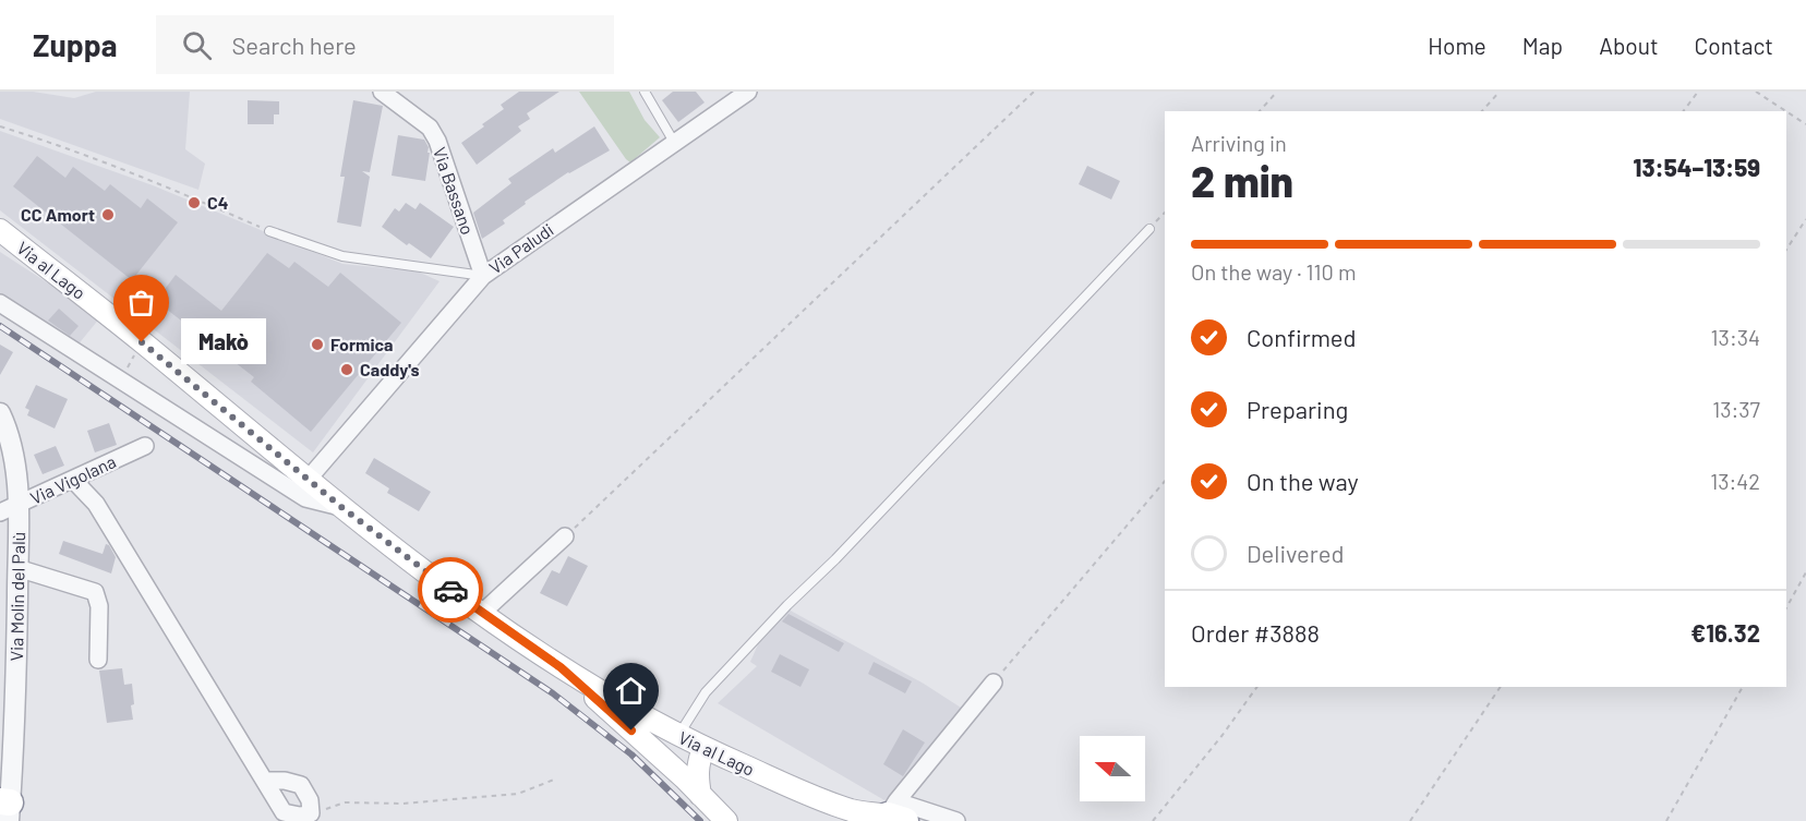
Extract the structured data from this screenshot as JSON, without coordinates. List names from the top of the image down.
{
  "streets": {
    "main road": ["Via al Lago"],
    "street": [
      "Via Bassano",
      "Via Paludi",
      "Via Vigolana",
      "Via Molin del Palù"
    ]
  },
  "crossings": [
    ["Via Bassano", "Via Paludi"],
    ["Via Paludi", "Via al Lago"],
    ["Via Vigolana", "Via Molin del Palù"]
  ],
  "places": [
    "C4",
    "CC Amort",
    "Makò",
    "Formica",
    "Caddy's"
  ],
  "north": "left",
  "page": {
    "header": "Zuppa",
    "search": "Search here",
    "nav": [
      "Home",
      "Map",
      "About",
      "Contact"
    ],
    "heading": ["2 min", "Arriving in", "13:54–13:59"],
    "panel": ["Order #3888", "€16.32"],
    "bar": "On the way · 110 m",
    "list": [
      ["Confirmed", "13:34"],
      ["Preparing", "13:37"],
      ["On the way", "13:42"],
      "Delivered"
    ],
    "bubble": "Makò"
  }
}
